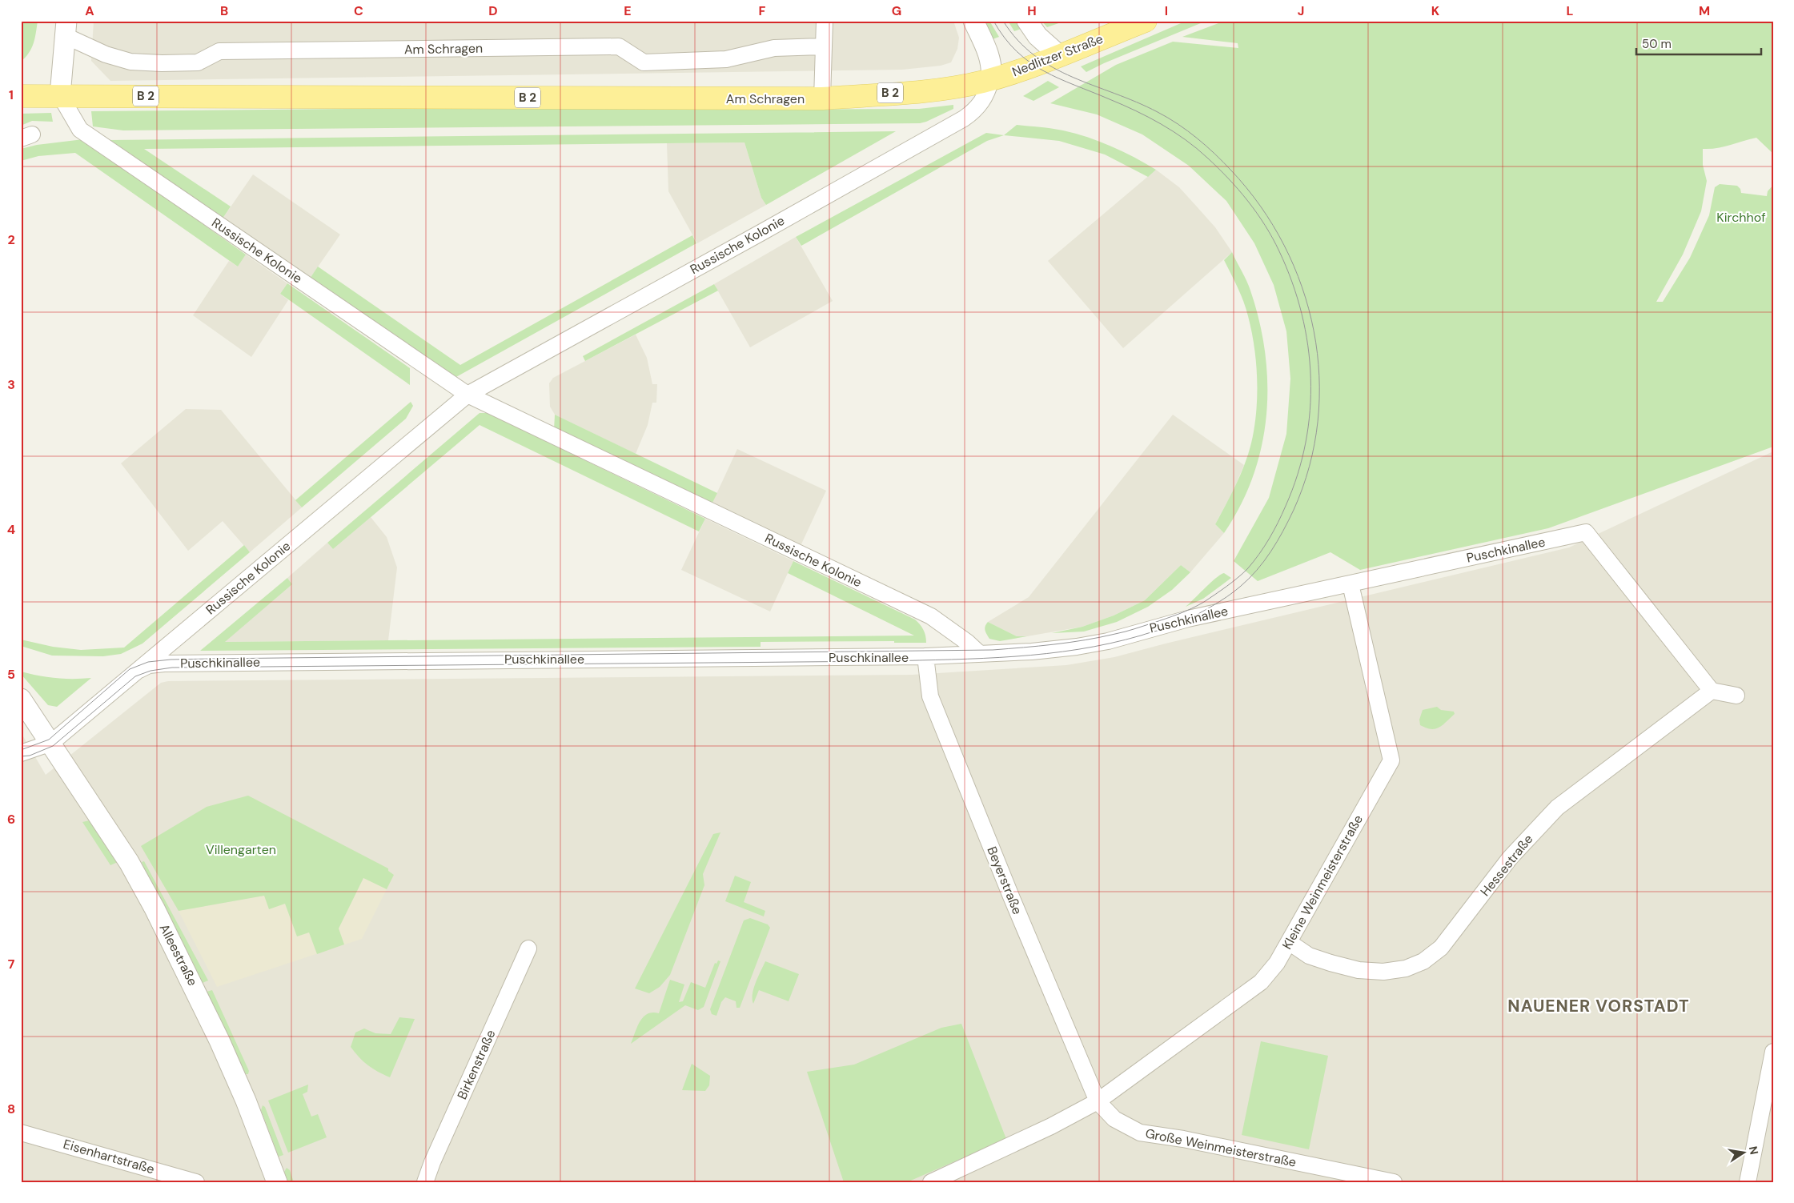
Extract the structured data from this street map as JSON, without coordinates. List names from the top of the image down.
{
  "streets": {
    "main road": ["Am Schragen", "Nedlitzer Straße", "B 2"],
    "street": [
      "Russische Kolonie",
      "Puschkinallee",
      "Hessestraße",
      "Beyerstraße",
      "Kleine Weinmeisterstraße",
      "Alleestraße",
      "Birkenstraße",
      "Große Weinmeisterstraße",
      "Eisenhartstraße"
    ]
  },
  "crossings": [
    ["Am Schragen", "Nedlitzer Straße"],
    ["Am Schragen", "B 2"],
    ["Am Schragen", "Russische Kolonie"],
    ["Nedlitzer Straße", "Russische Kolonie"],
    ["B 2", "Russische Kolonie"],
    ["Russische Kolonie", "Puschkinallee"],
    ["Russische Kolonie", "Alleestraße"],
    ["Puschkinallee", "Hessestraße"],
    ["Puschkinallee", "Beyerstraße"],
    ["Puschkinallee", "Kleine Weinmeisterstraße"],
    ["Hessestraße", "Kleine Weinmeisterstraße"],
    ["Beyerstraße", "Kleine Weinmeisterstraße"],
    ["Beyerstraße", "Große Weinmeisterstraße"],
    ["Kleine Weinmeisterstraße", "Große Weinmeisterstraße"]
  ],
  "districts": ["NAUENER VORSTADT"],
  "parks": ["Kirchhof", "Villengarten"],
  "scale_bar": "50 m",
  "north": "right",
  "grid": {
    "columns": [
      "A",
      "B",
      "C",
      "D",
      "E",
      "F",
      "G",
      "H",
      "I",
      "J",
      "K",
      "L",
      "M"
    ],
    "rows": [
      "1",
      "2",
      "3",
      "4",
      "5",
      "6",
      "7",
      "8"
    ]
  }
}
